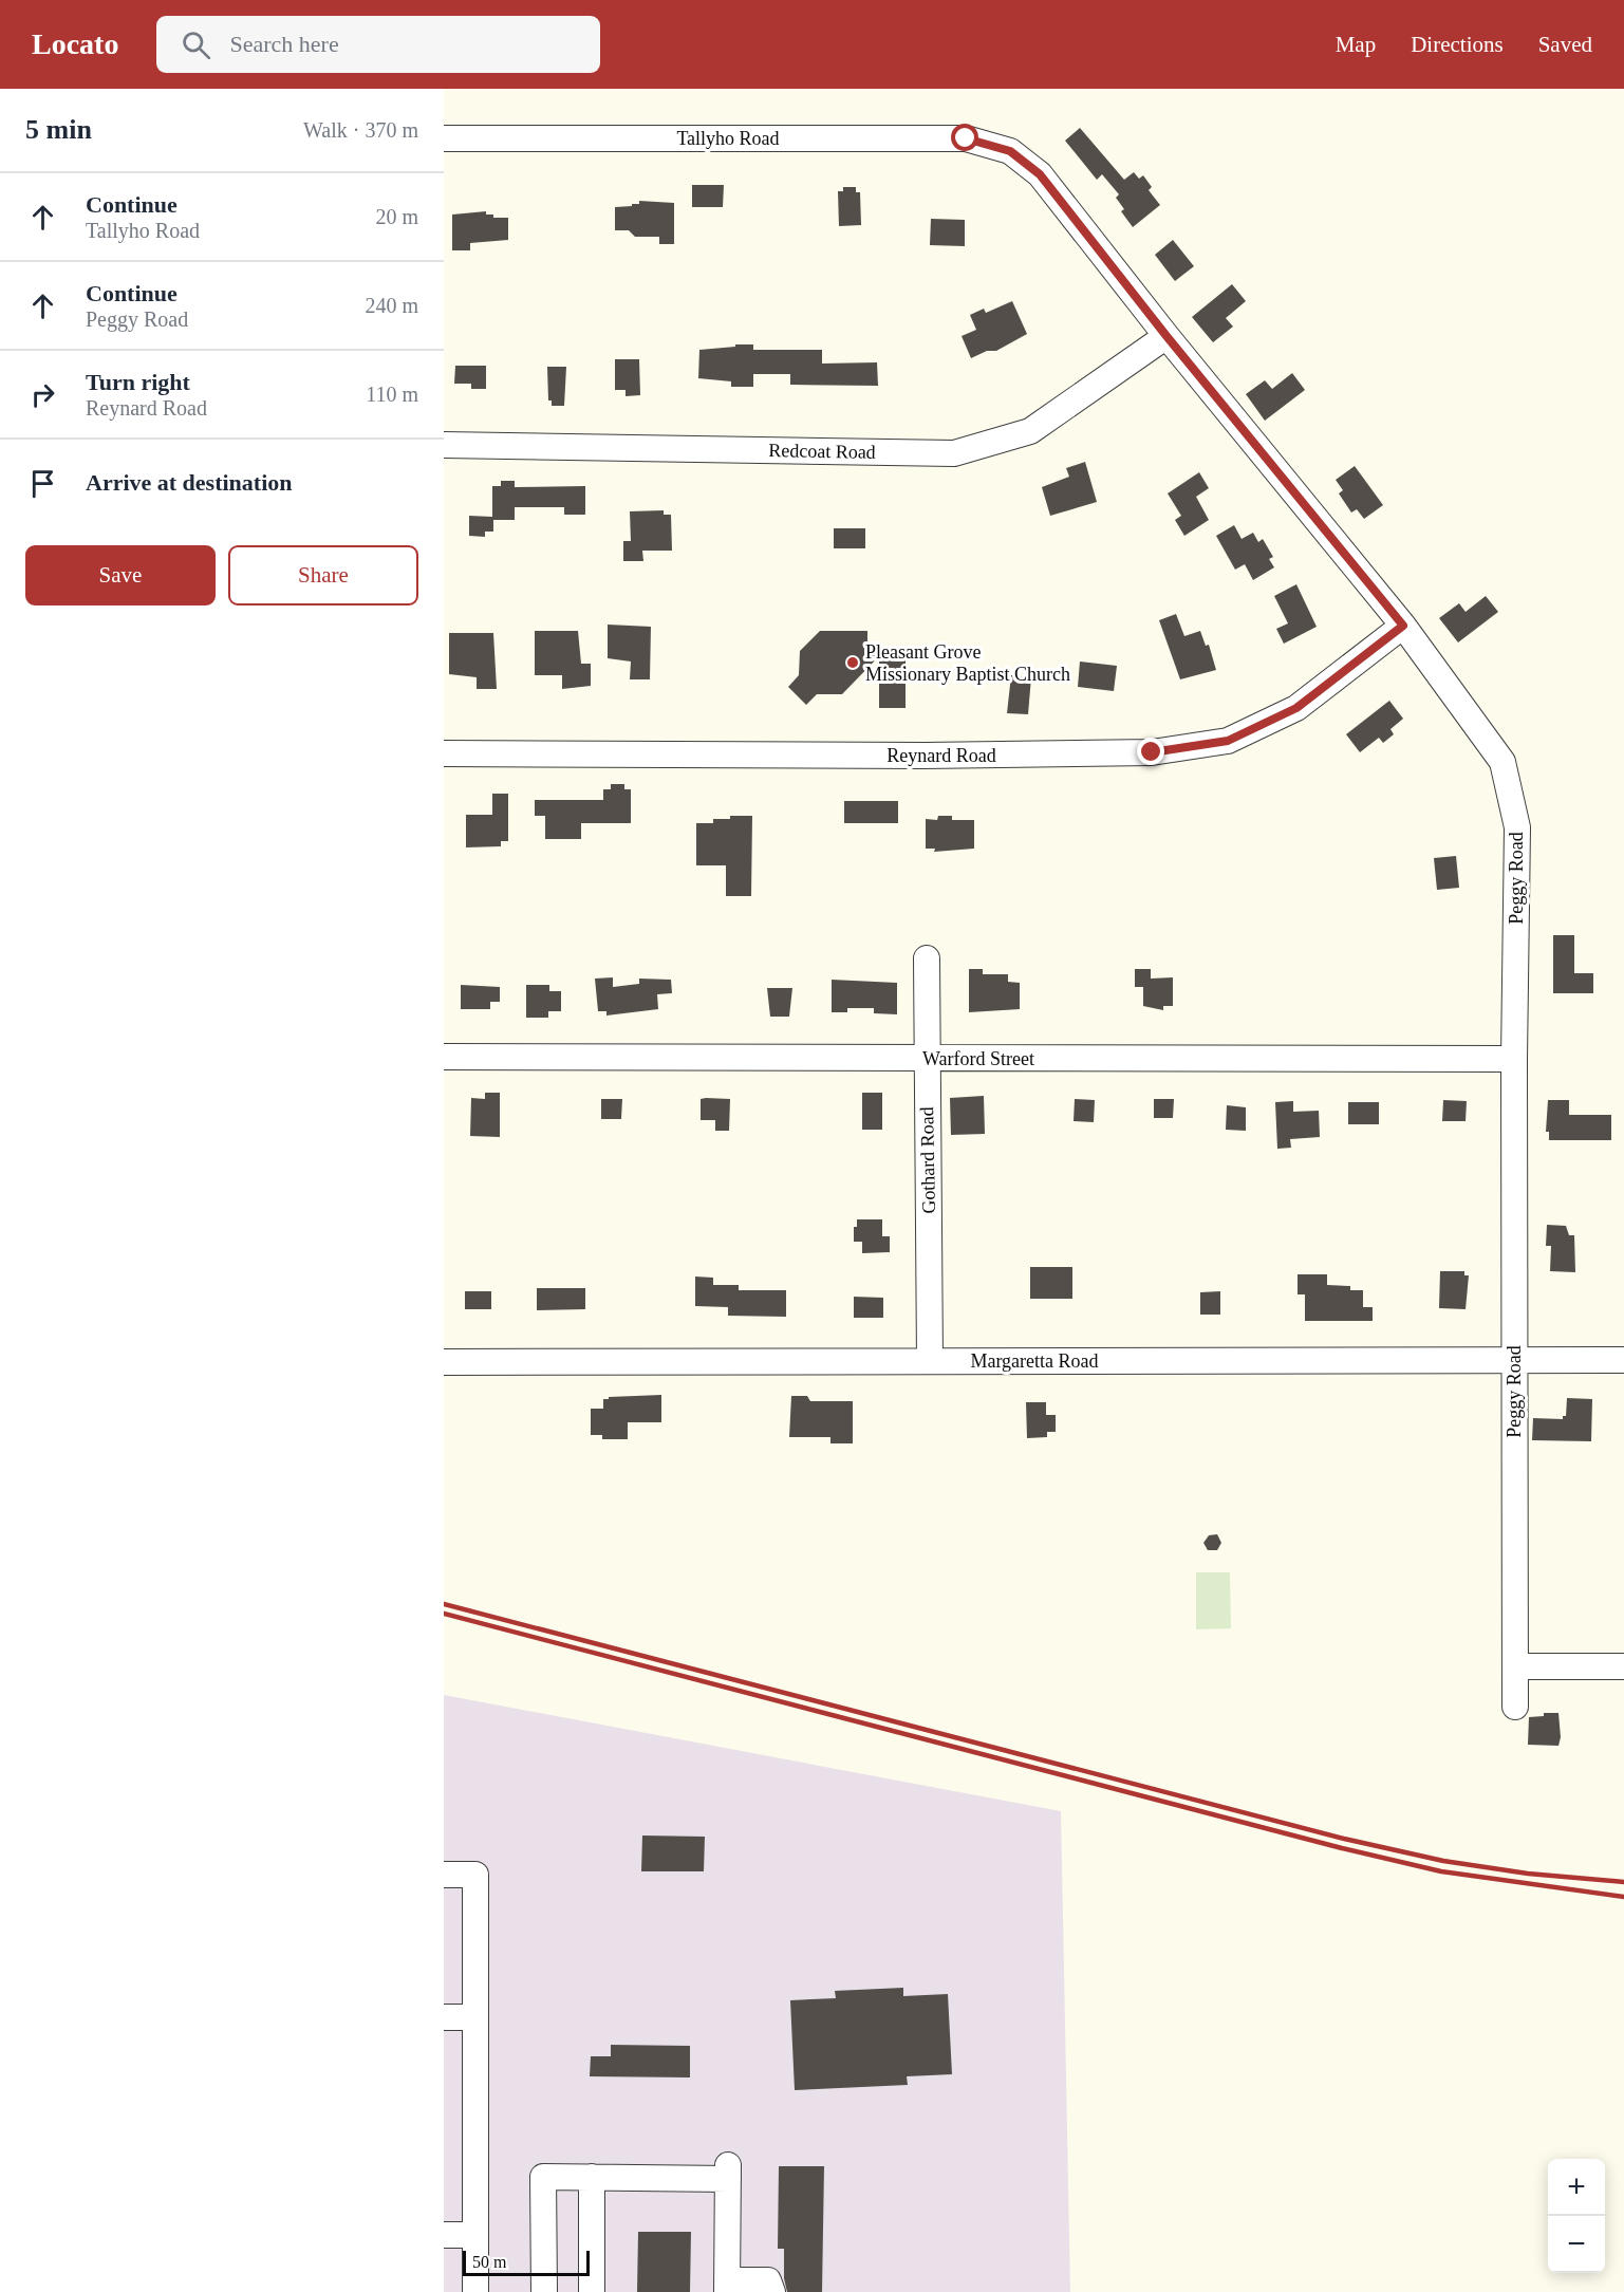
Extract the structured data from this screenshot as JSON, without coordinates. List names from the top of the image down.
{
  "streets": {
    "street": [
      "Tallyho Road",
      "Redcoat Road",
      "Reynard Road",
      "Peggy Road",
      "Warford Street",
      "Gothard Road",
      "Margaretta Road"
    ]
  },
  "crossings": [
    ["Tallyho Road", "Peggy Road"],
    ["Redcoat Road", "Peggy Road"],
    ["Reynard Road", "Peggy Road"],
    ["Peggy Road", "Warford Street"],
    ["Peggy Road", "Margaretta Road"],
    ["Warford Street", "Gothard Road"],
    ["Gothard Road", "Margaretta Road"]
  ],
  "places": ["Pleasant Grove Missionary Baptist Church"],
  "scale_bar": "50 m",
  "page": {
    "header": "Locato",
    "search": "Search here",
    "nav": ["Map", "Directions", "Saved"],
    "heading": ["5 min", "Walk · 370 m"],
    "list": [
      ["Continue", "Tallyho Road", "20 m"],
      ["Continue", "Peggy Road", "240 m"],
      ["Turn right", "Reynard Road", "110 m"],
      "Arrive at destination"
    ],
    "buttons": ["Save", "Share"],
    "map_buttons": ["+", "−"],
    "scale": "50 m"
  }
}
